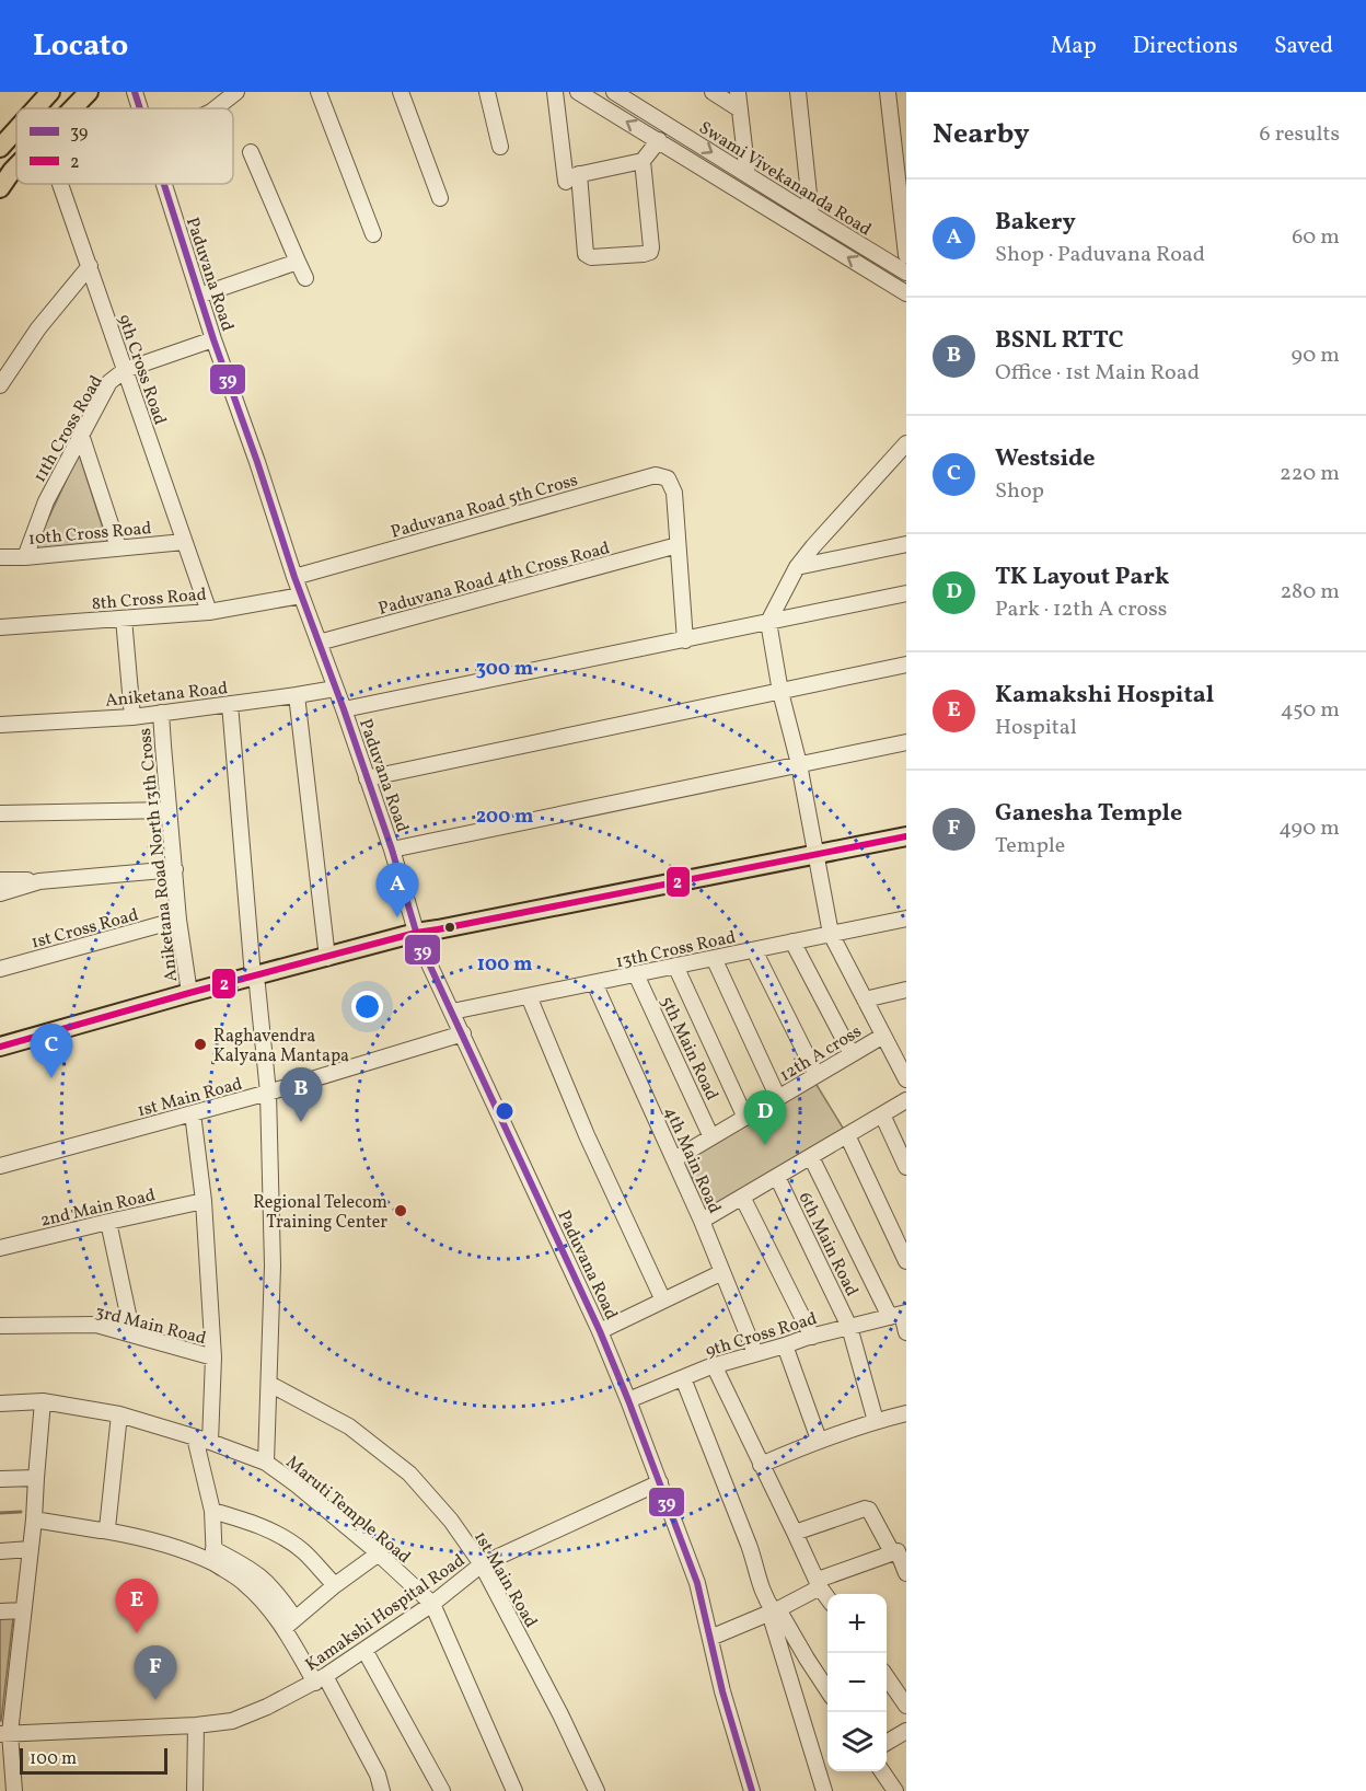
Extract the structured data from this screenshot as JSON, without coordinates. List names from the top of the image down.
{
  "streets": {
    "street": [
      "Swami Vivekananda Road",
      "Paduvana Road",
      "9th Cross Road",
      "11th Cross Road",
      "Paduvana Road 5th Cross",
      "10th Cross Road",
      "Paduvana Road 4th Cross Road",
      "8th Cross Road",
      "Aniketana Road",
      "Aniketana Road North 13th Cross",
      "1st Cross Road",
      "13th Cross Road",
      "5th Main Road",
      "12th A cross",
      "1st Main Road",
      "4th Main Road",
      "2nd Main Road",
      "6th Main Road",
      "3rd Main Road",
      "Maruti Temple Road",
      "Kamakshi Hospital Road"
    ]
  },
  "crossings": [
    ["Paduvana Road", "9th Cross Road"],
    ["Paduvana Road", "11th Cross Road"],
    ["Paduvana Road", "Paduvana Road 5th Cross"],
    ["Paduvana Road", "Paduvana Road 4th Cross Road"],
    ["Paduvana Road", "8th Cross Road"],
    ["Paduvana Road", "Aniketana Road"],
    ["Paduvana Road", "13th Cross Road"],
    ["Paduvana Road", "1st Main Road"],
    ["Paduvana Road", "Kamakshi Hospital Road"],
    ["9th Cross Road", "11th Cross Road"],
    ["9th Cross Road", "10th Cross Road"],
    ["9th Cross Road", "8th Cross Road"],
    ["9th Cross Road", "4th Main Road"],
    ["9th Cross Road", "6th Main Road"],
    ["11th Cross Road", "10th Cross Road"],
    ["Paduvana Road 5th Cross", "Paduvana Road 4th Cross Road"],
    ["Aniketana Road", "Aniketana Road North 13th Cross"],
    ["Aniketana Road North 13th Cross", "1st Cross Road"],
    ["13th Cross Road", "5th Main Road"],
    ["13th Cross Road", "4th Main Road"],
    ["5th Main Road", "12th A cross"],
    ["12th A cross", "4th Main Road"],
    ["1st Main Road", "Kamakshi Hospital Road"],
    ["Maruti Temple Road", "Kamakshi Hospital Road"]
  ],
  "places": ["Raghavendra Kalyana Mantapa", "Regional Telecom Training Center"],
  "lines": ["transit line 39", "transit line 2"],
  "legend": ["39", "2"],
  "scale_bar": "100 m",
  "page": {
    "header": "Locato",
    "nav": ["Map", "Directions", "Saved"],
    "heading": ["Nearby", "6 results"],
    "list": [
      {
        "mark": "A",
        "name": "Bakery",
        "note": "Shop · Paduvana Road",
        "value": "60 m"
      },
      {
        "mark": "B",
        "name": "BSNL RTTC",
        "note": "Office · 1st Main Road",
        "value": "90 m"
      },
      {
        "mark": "C",
        "name": "Westside",
        "note": "Shop",
        "value": "220 m"
      },
      {
        "mark": "D",
        "name": "TK Layout Park",
        "note": "Park · 12th A cross",
        "value": "280 m"
      },
      {
        "mark": "E",
        "name": "Kamakshi Hospital",
        "note": "Hospital",
        "value": "450 m"
      },
      {
        "mark": "F",
        "name": "Ganesha Temple",
        "note": "Temple",
        "value": "490 m"
      }
    ],
    "pins": [
      "A",
      "C",
      "B",
      "D",
      "E",
      "F"
    ],
    "map_buttons": ["+", "−"],
    "scale": "100 m"
  },
  "rings": ["300 m", "200 m", "100 m"]
}
